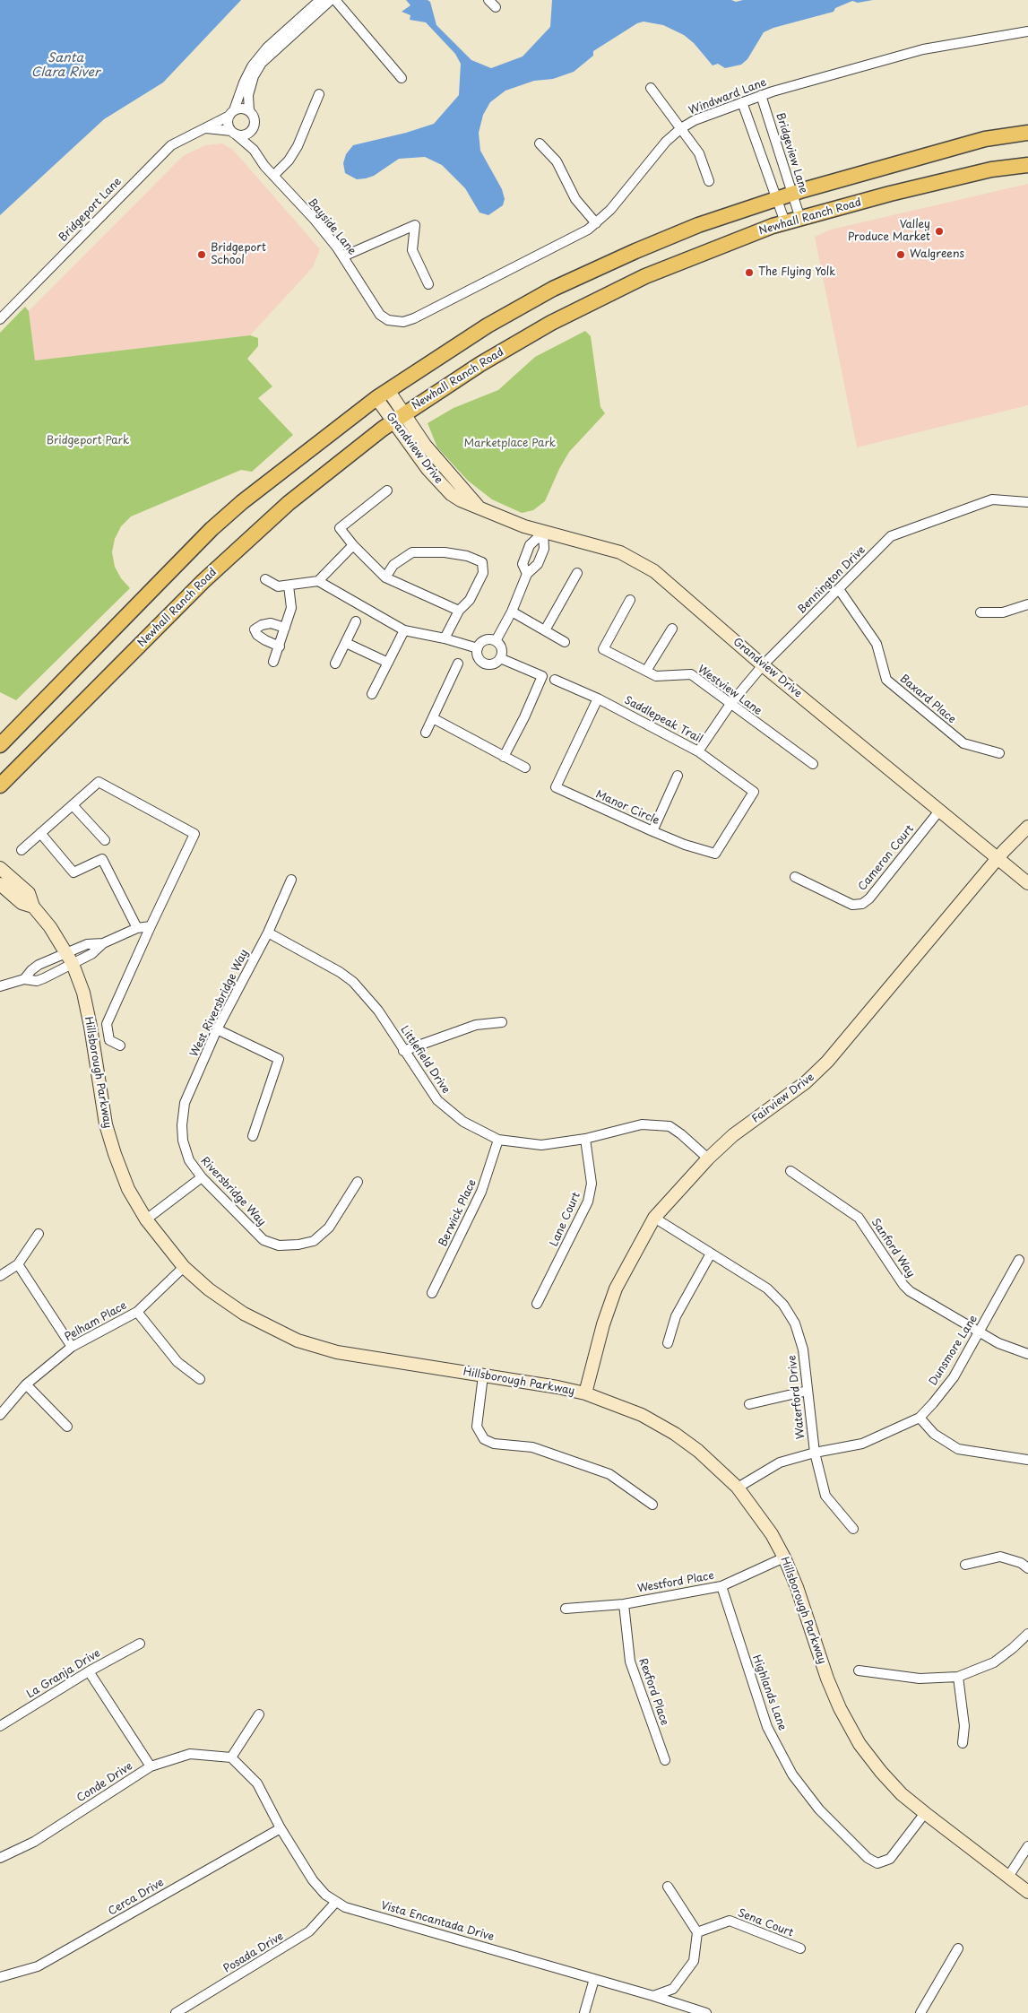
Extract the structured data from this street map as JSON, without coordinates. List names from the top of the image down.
{
  "streets": {
    "main road": ["Newhall Ranch Road"],
    "street": [
      "Windward Lane",
      "Bridgeview Lane",
      "Bridgeport Lane",
      "Bayside Lane",
      "Grandview Drive",
      "Bennington Drive",
      "Westview Lane",
      "Baxard Place",
      "Saddlepeak Trail",
      "Manor Circle",
      "Cameron Court",
      "West Riversbridge Way",
      "Littlefield Drive",
      "Hillsborough Parkway",
      "Fairview Drive",
      "Riversbridge Way",
      "Berwick Place",
      "Lane Court",
      "Sanford Way",
      "Pelham Place",
      "Dunsmore Lane",
      "Waterford Drive",
      "Westford Place",
      "La Granja Drive",
      "Rexford Place",
      "Highlands Lane",
      "Conde Drive",
      "Cerca Drive",
      "Vista Encantada Drive",
      "Sena Court",
      "Posada Drive"
    ]
  },
  "crossings": [
    ["Windward Lane", "Bridgeview Lane"],
    ["Windward Lane", "Bayside Lane"],
    ["Bridgeview Lane", "Newhall Ranch Road"],
    ["Bridgeport Lane", "Bayside Lane"],
    ["Newhall Ranch Road", "Grandview Drive"],
    ["Grandview Drive", "Bennington Drive"],
    ["Grandview Drive", "Cameron Court"],
    ["Grandview Drive", "Fairview Drive"],
    ["Bennington Drive", "Westview Lane"],
    ["Bennington Drive", "Baxard Place"],
    ["Bennington Drive", "Saddlepeak Trail"],
    ["Saddlepeak Trail", "Manor Circle"],
    ["West Riversbridge Way", "Littlefield Drive"],
    ["West Riversbridge Way", "Riversbridge Way"],
    ["Littlefield Drive", "Fairview Drive"],
    ["Littlefield Drive", "Berwick Place"],
    ["Littlefield Drive", "Lane Court"],
    ["Hillsborough Parkway", "Fairview Drive"],
    ["Hillsborough Parkway", "Pelham Place"],
    ["Hillsborough Parkway", "Dunsmore Lane"],
    ["Hillsborough Parkway", "Westford Place"],
    ["Hillsborough Parkway", "Highlands Lane"],
    ["Fairview Drive", "Waterford Drive"],
    ["Sanford Way", "Dunsmore Lane"],
    ["Dunsmore Lane", "Waterford Drive"],
    ["Westford Place", "Rexford Place"],
    ["Westford Place", "Highlands Lane"],
    ["Conde Drive", "Vista Encantada Drive"],
    ["Cerca Drive", "Vista Encantada Drive"],
    ["Vista Encantada Drive", "Posada Drive"]
  ],
  "water": ["Santa Clara River"],
  "parks": ["Bridgeport Park", "Marketplace Park"],
  "places": [
    "Valley Produce Market",
    "Bridgeport School",
    "Walgreens",
    "The Flying Yolk"
  ]
}
